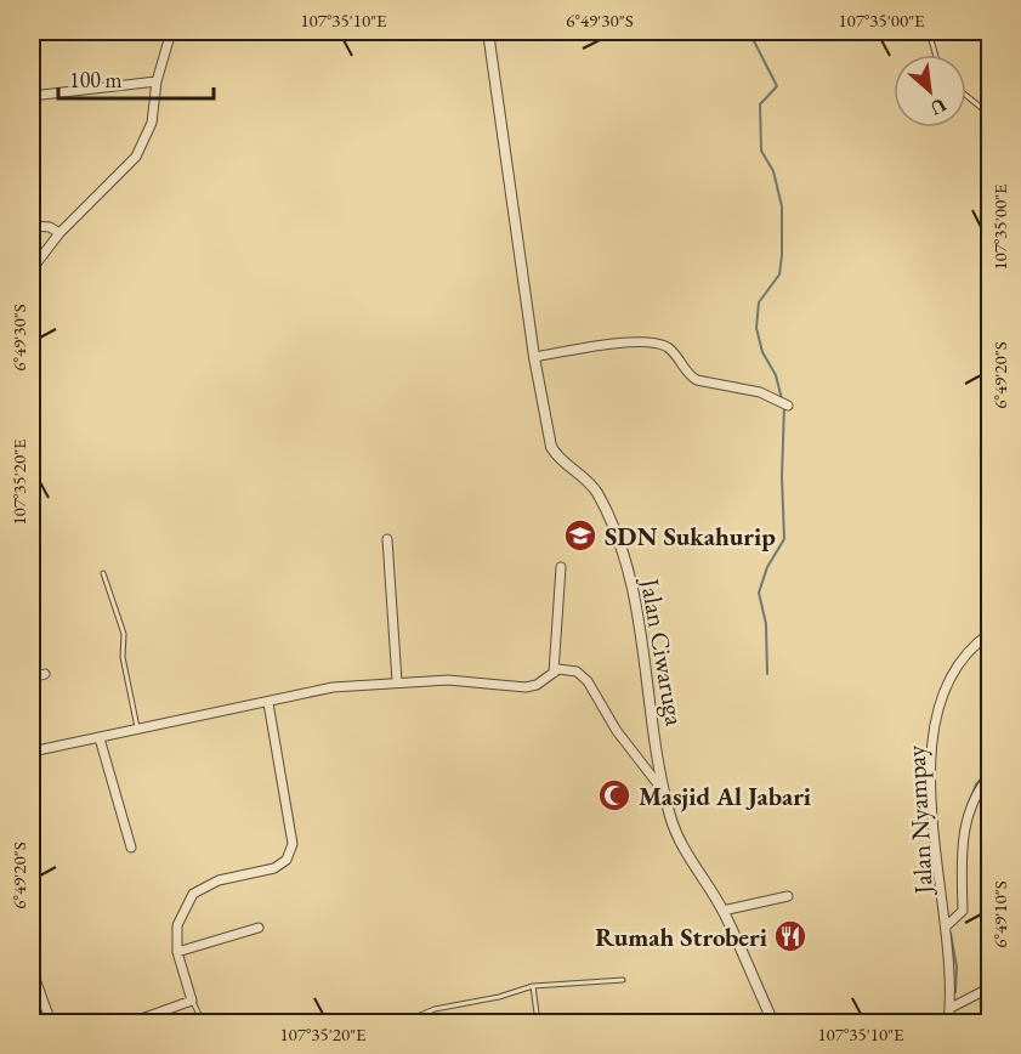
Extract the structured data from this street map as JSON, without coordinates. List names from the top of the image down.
{
  "streets": {
    "street": ["Jalan Ciwaruga", "Jalan Nyampay"]
  },
  "places": {
    "school or university": ["SDN Sukahurip"],
    "mosque": ["Masjid Al Jabari"],
    "restaurant": ["Rumah Stroberi"]
  },
  "scale_bar": "100 m",
  "north": "bottom right",
  "coordinates": [
    "107°35'10\"E",
    "6°49'30\"S",
    "107°35'00\"E",
    "6°49'20\"S",
    "107°35'20\"E",
    "6°49'10\"S"
  ]
}
